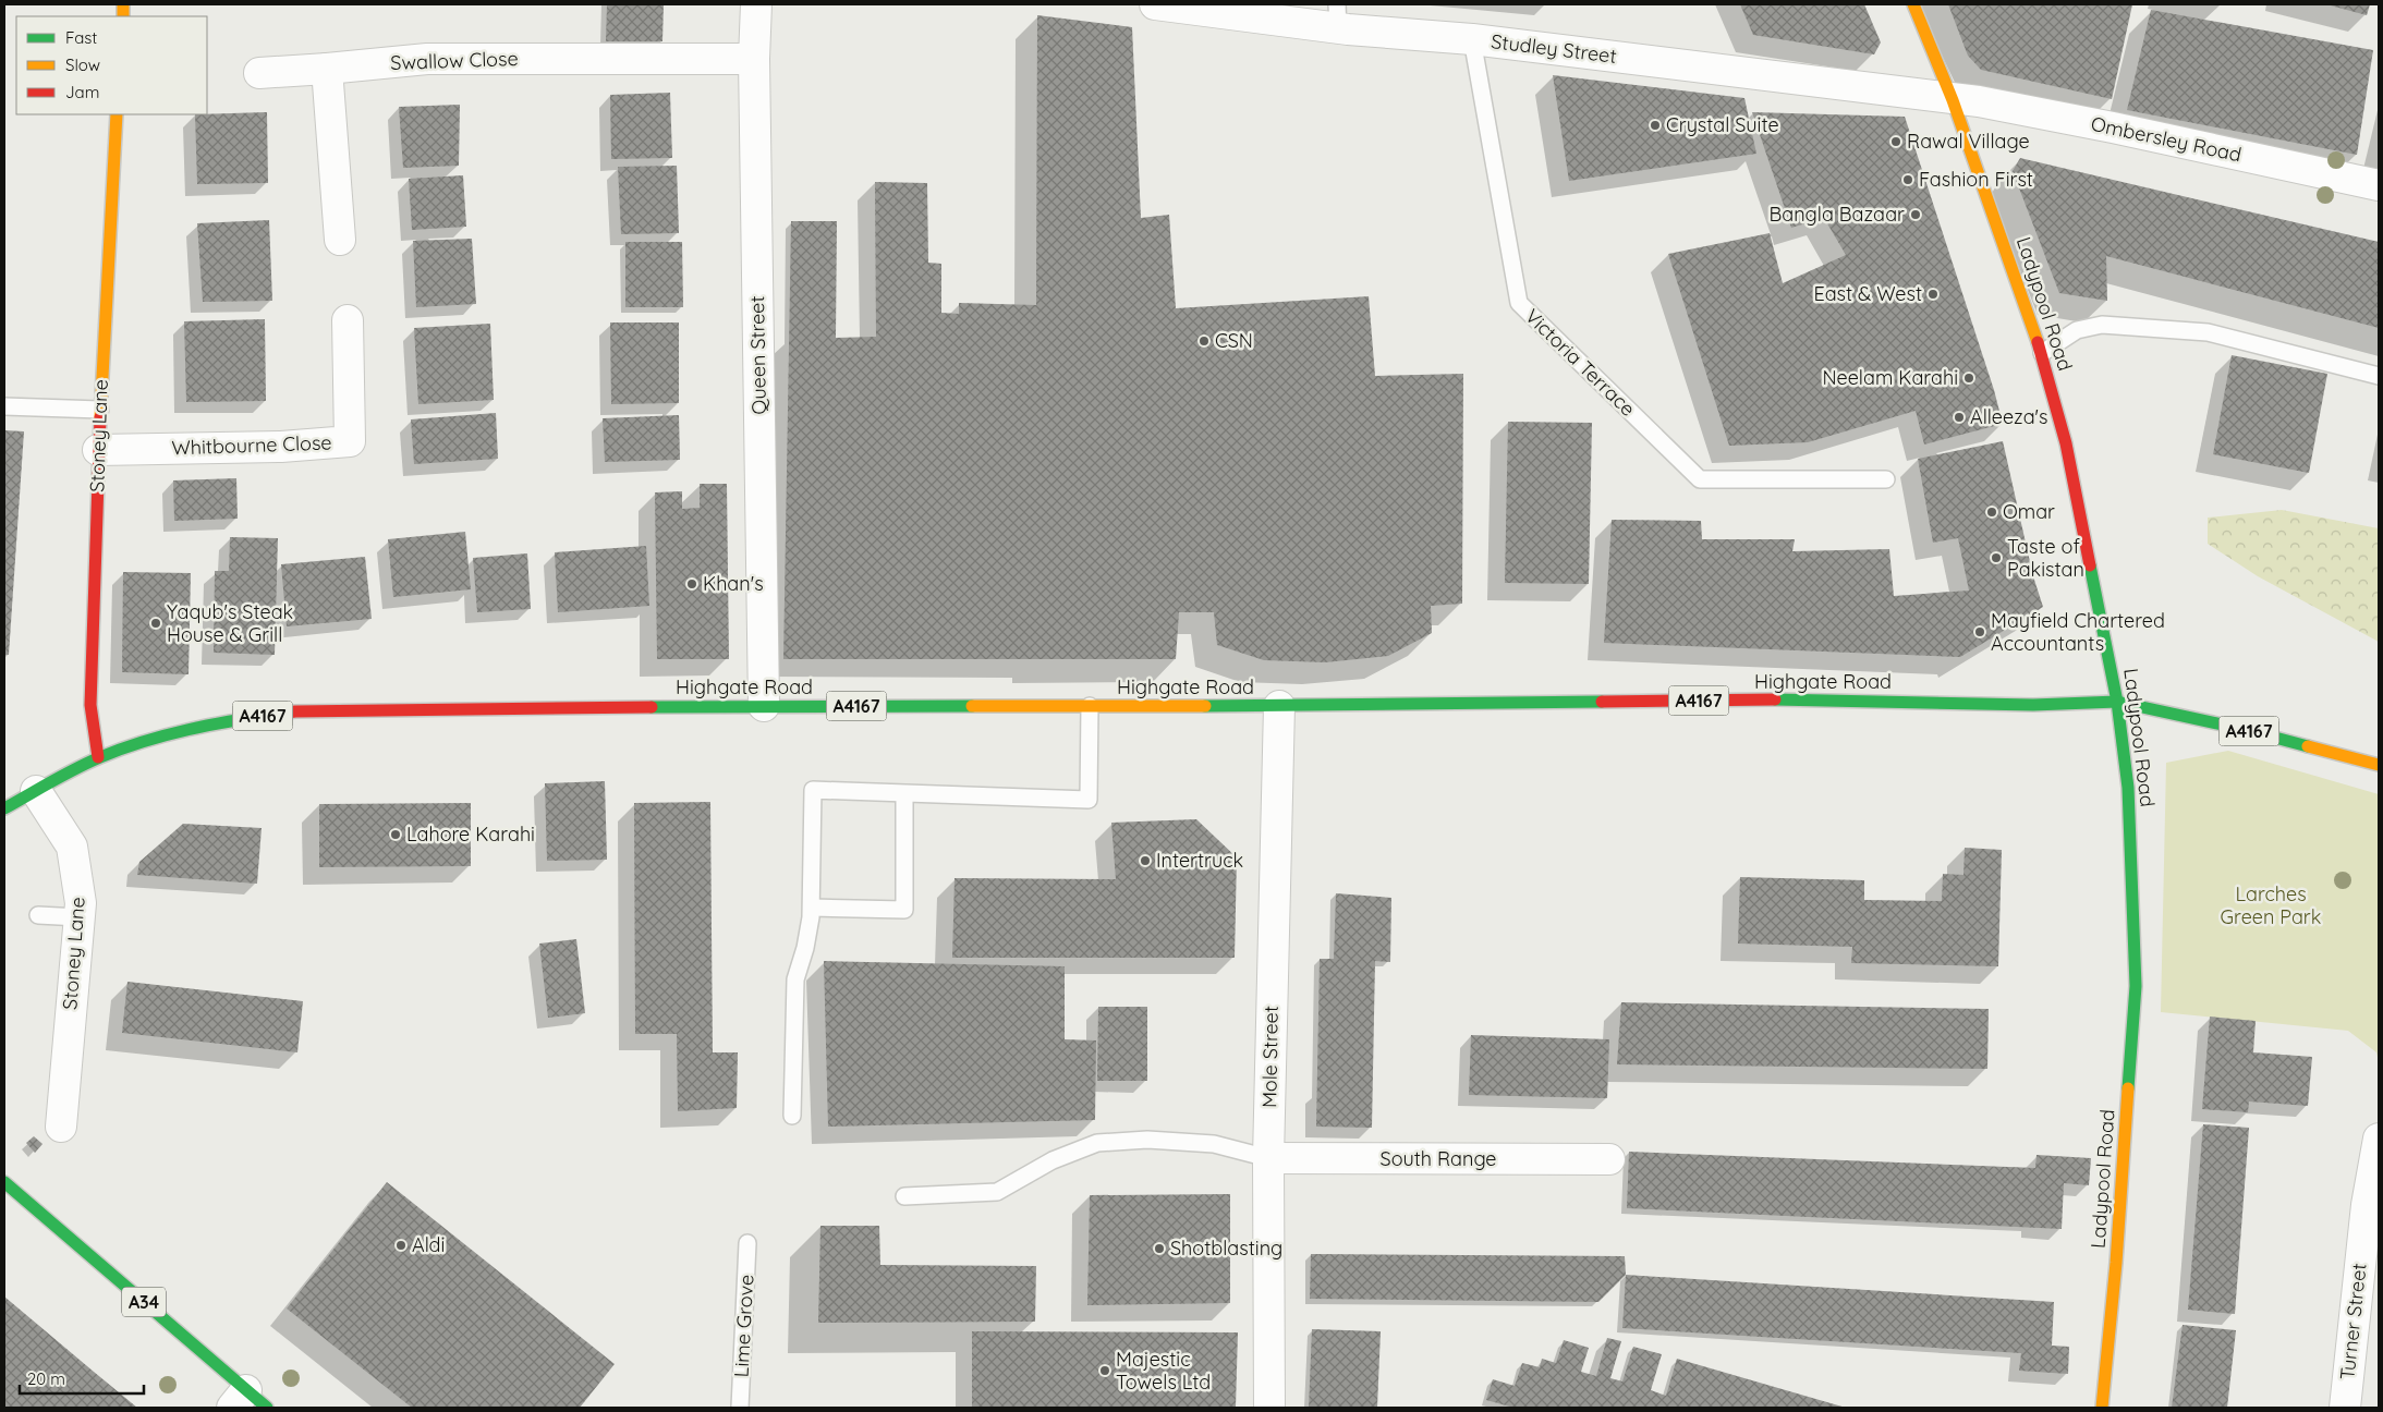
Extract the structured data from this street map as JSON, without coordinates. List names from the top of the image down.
{
  "streets": {
    "main road": [
      "Ladypool Road",
      "Stoney Lane",
      "Highgate Road",
      "A4167",
      "A34"
    ],
    "street": [
      "Studley Street",
      "Swallow Close",
      "Ombersley Road",
      "Queen Street",
      "Whitbourne Close",
      "Mole Street",
      "South Range",
      "Turner Street"
    ],
    "lane": ["Victoria Terrace", "Lime Grove"]
  },
  "crossings": [
    ["Studley Street", "Ombersley Road"],
    ["Studley Street", "Ladypool Road"],
    ["Studley Street", "Victoria Terrace"],
    ["Swallow Close", "Queen Street"],
    ["Ombersley Road", "Ladypool Road"],
    ["Ladypool Road", "Highgate Road"],
    ["Queen Street", "Highgate Road"],
    ["Stoney Lane", "Whitbourne Close"],
    ["Stoney Lane", "Highgate Road"],
    ["Highgate Road", "Mole Street"],
    ["Mole Street", "South Range"]
  ],
  "parks": ["Larches Green Park"],
  "places": [
    "Crystal Suite",
    "Rawal Village",
    "Fashion First",
    "Bangla Bazaar",
    "East & West",
    "CSN",
    "Neelam Karahi",
    "Alleeza's",
    "Omar",
    "Taste of Pakistan",
    "Khan's",
    "Yaqub's Steak House & Grill",
    "Mayfield Chartered Accountants",
    "Lahore Karahi",
    "Intertruck",
    "Aldi",
    "Shotblasting",
    "Majestic Towels Ltd"
  ],
  "legend": ["Fast", "Slow", "Jam"],
  "scale_bar": "20 m"
}
